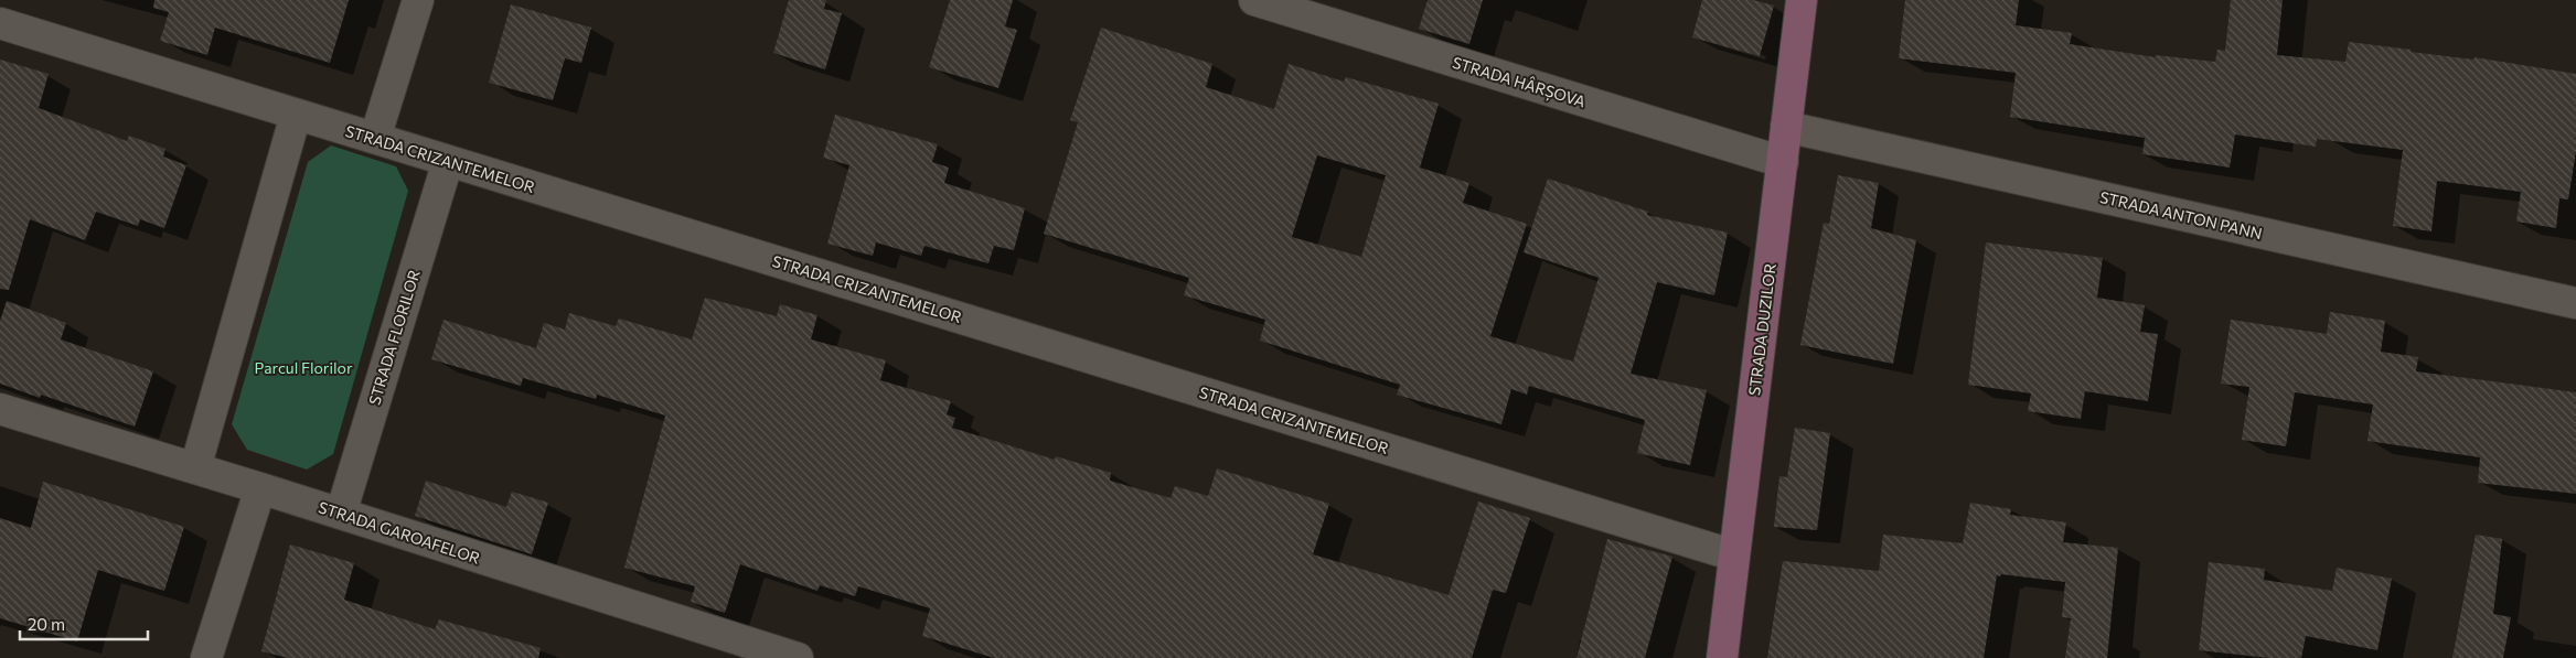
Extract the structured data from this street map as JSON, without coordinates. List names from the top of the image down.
{
  "streets": {
    "street": [
      "STRADA HÂRȘOVA",
      "STRADA CRIZANTEMELOR",
      "STRADA ANTON PANN",
      "STRADA DUZILOR",
      "STRADA FLORILOR",
      "STRADA GAROAFELOR"
    ]
  },
  "crossings": [
    ["STRADA HÂRȘOVA", "STRADA DUZILOR"],
    ["STRADA CRIZANTEMELOR", "STRADA DUZILOR"],
    ["STRADA CRIZANTEMELOR", "STRADA FLORILOR"],
    ["STRADA ANTON PANN", "STRADA DUZILOR"],
    ["STRADA FLORILOR", "STRADA GAROAFELOR"]
  ],
  "parks": ["Parcul Florilor"],
  "scale_bar": "20 m"
}
